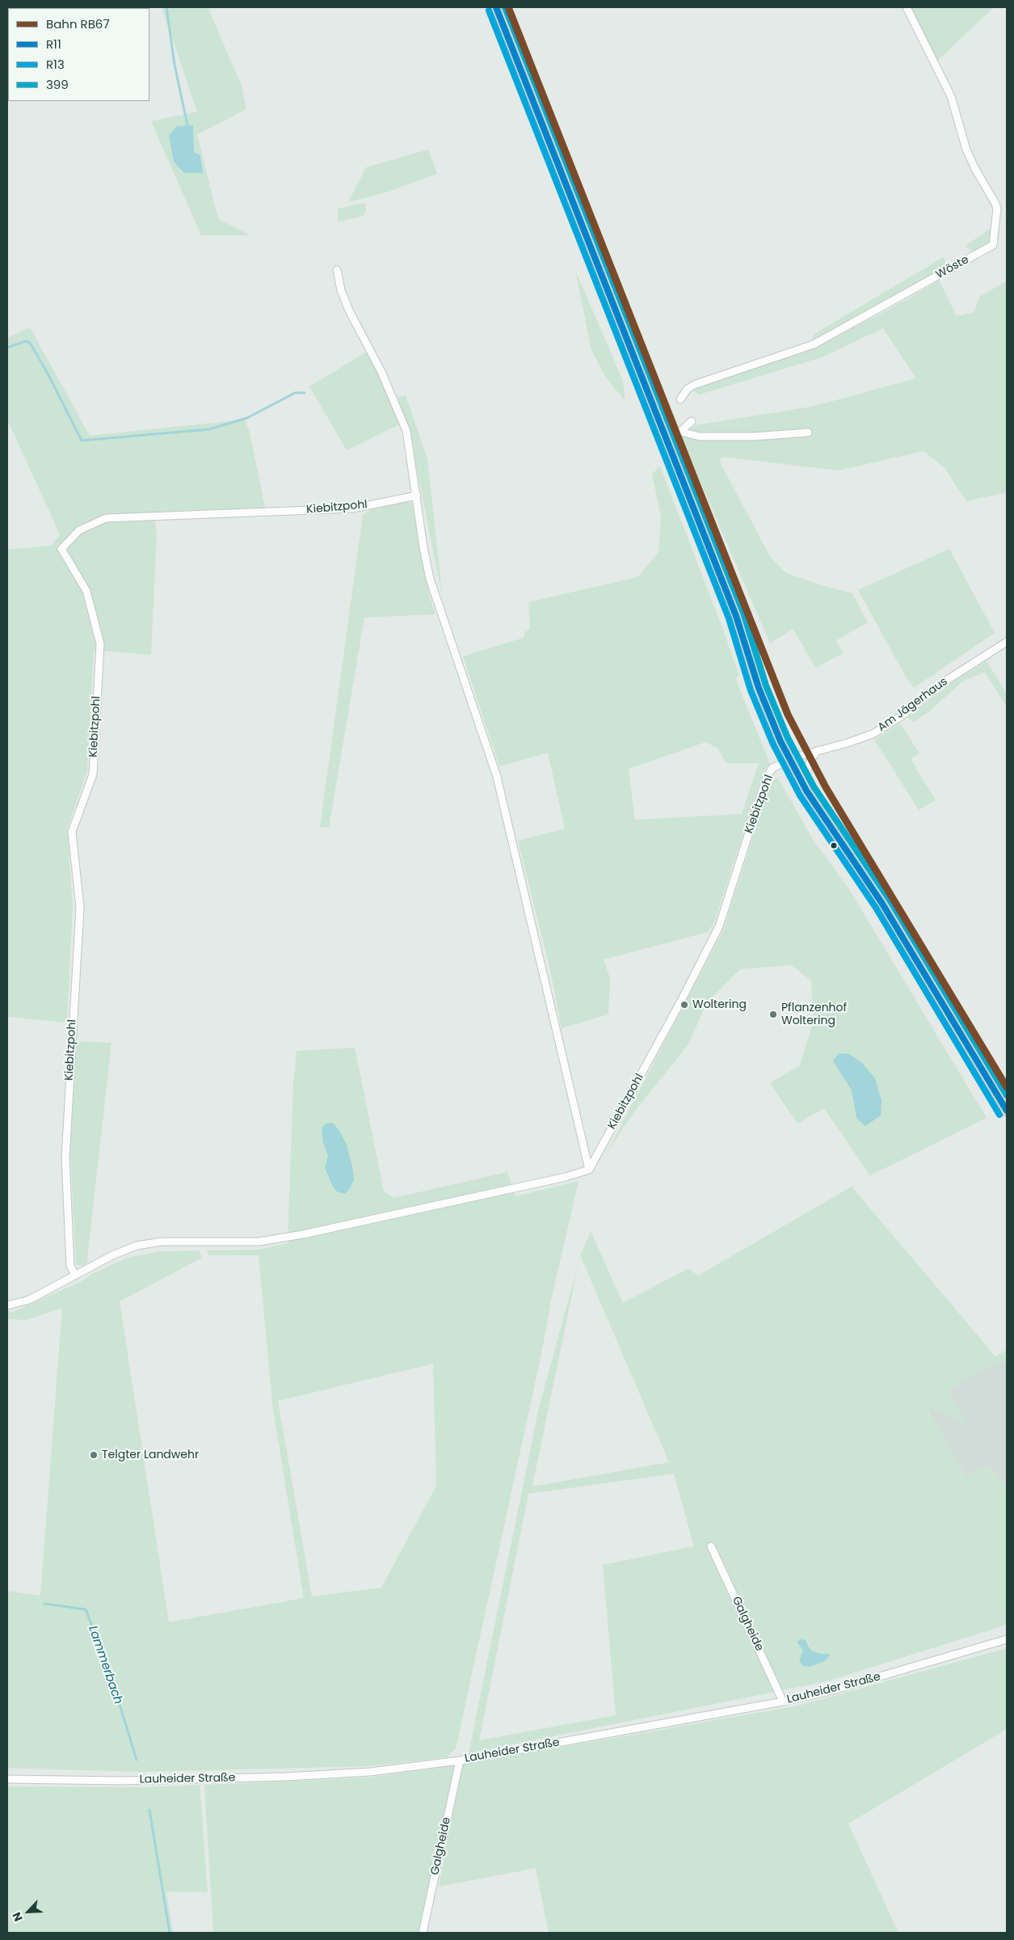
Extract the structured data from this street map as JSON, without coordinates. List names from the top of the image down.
{
  "streets": {
    "street": [
      "Wöste",
      "Kiebitzpohl",
      "Am Jägerhaus",
      "Galgheide",
      "Lauheider Straße"
    ]
  },
  "crossings": [
    ["Kiebitzpohl", "Am Jägerhaus"],
    ["Galgheide", "Lauheider Straße"]
  ],
  "water": ["Lammerbach"],
  "places": ["Woltering", "Pflanzenhof Woltering", "Telgter Landwehr"],
  "lines": [
    "rail line RB67",
    "transit line R11",
    "transit line 399",
    "transit line R13"
  ],
  "legend": [
    "Bahn RB67",
    "R11",
    "R13",
    "399"
  ],
  "north": "bottom left"
}
